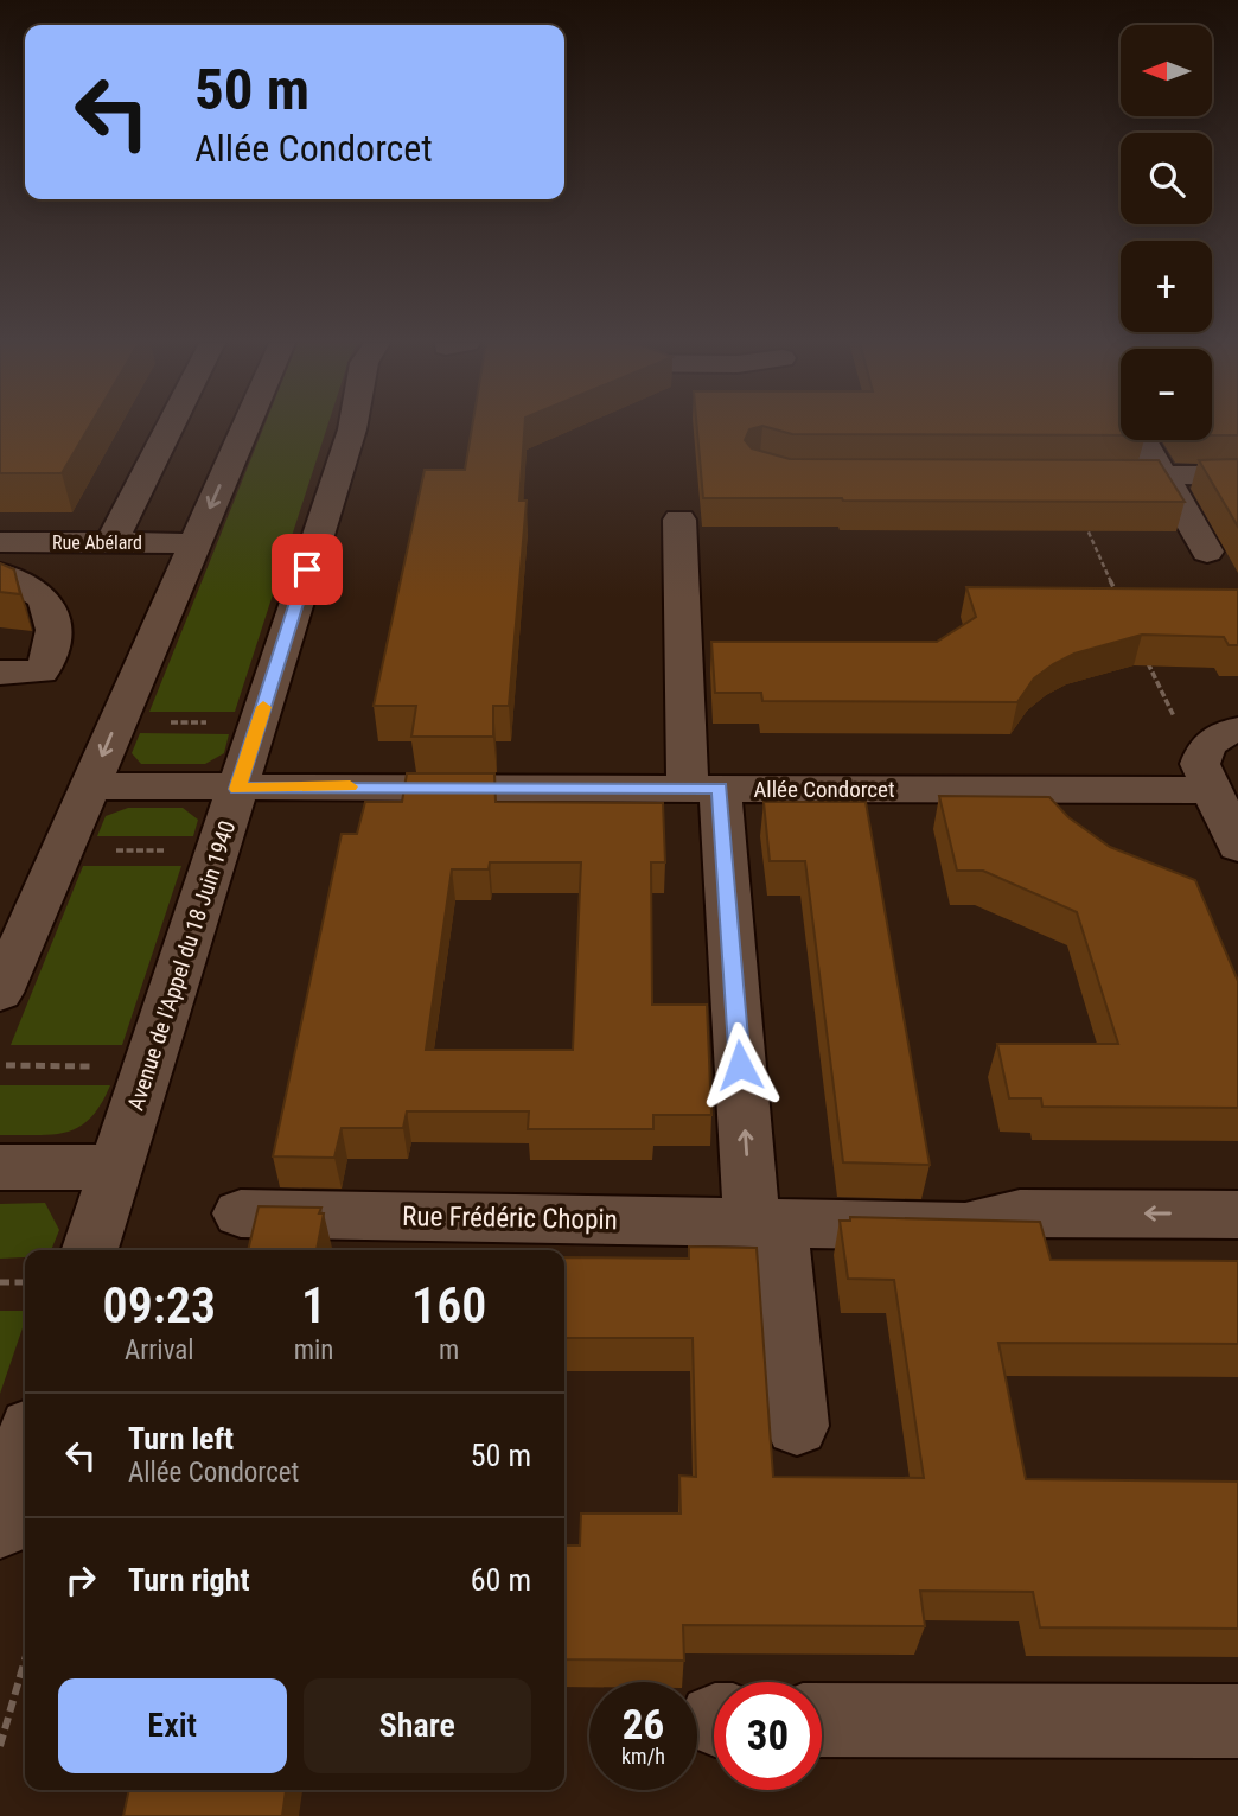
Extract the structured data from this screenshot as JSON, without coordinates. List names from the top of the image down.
{
  "streets": {
    "street": [
      "Rue Abélard",
      "Allée Condorcet",
      "Avenue de l'Appel du 18 Juin 1940",
      "Rue Frédéric Chopin"
    ]
  },
  "crossings": [
    ["Allée Condorcet", "Avenue de l'Appel du 18 Juin 1940"]
  ],
  "one_way": ["Rue Frédéric Chopin"],
  "north": "left",
  "page": {
    "map_buttons": ["+", "−"],
    "turn": ["50 m", "Allée Condorcet"],
    "eta": [
      "09:23",
      "Arrival",
      "1",
      "min",
      "160",
      "m"
    ],
    "list": [
      {
        "name": "Turn left",
        "note": "Allée Condorcet",
        "value": "50 m"
      },
      {
        "name": "Turn right",
        "value": "60 m"
      }
    ],
    "buttons": ["Exit", "Share"],
    "speed": "26 km/h",
    "limit": "30"
  }
}
